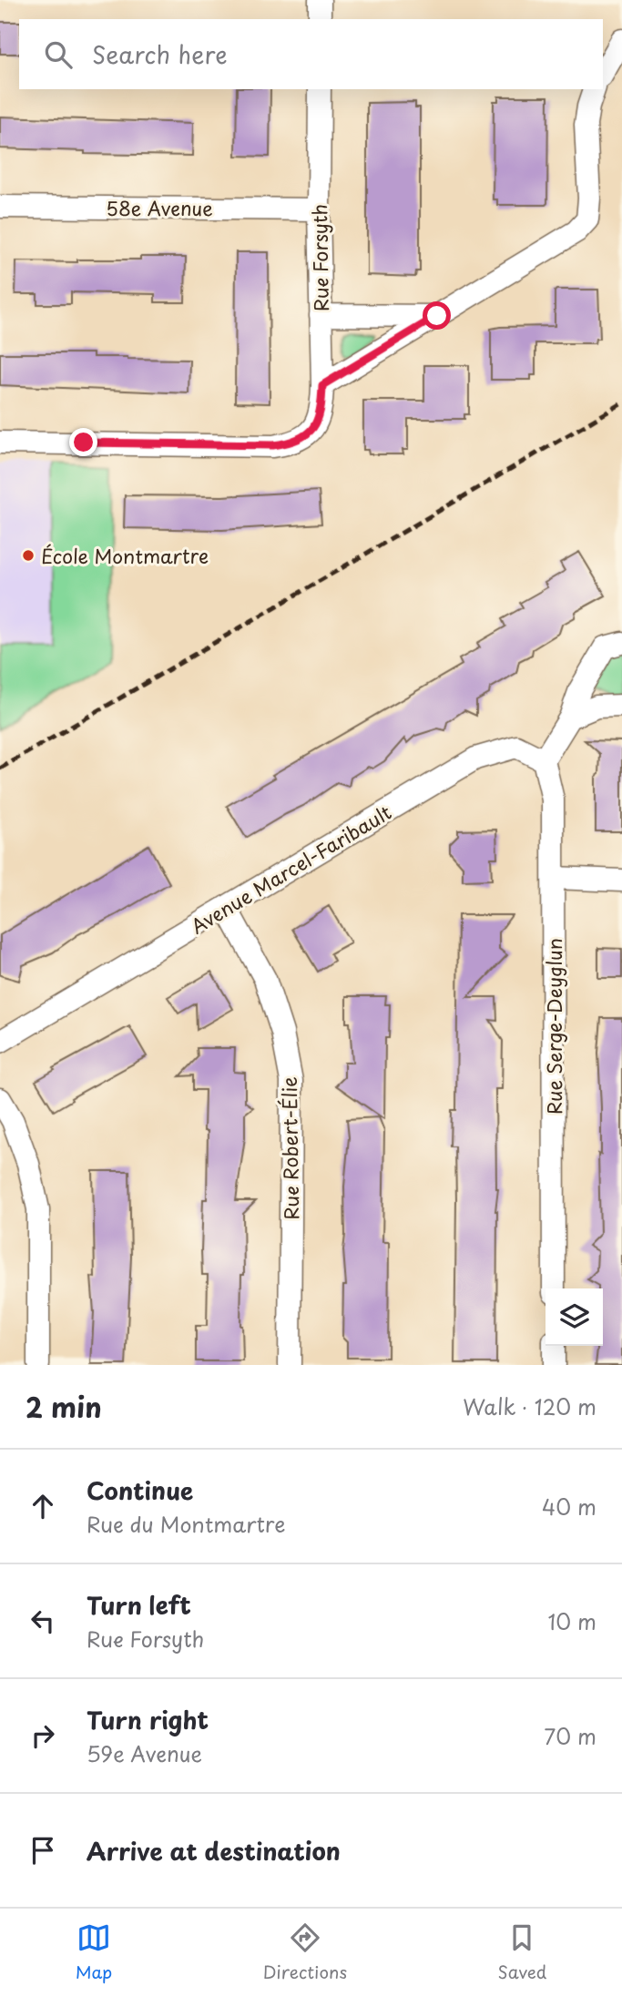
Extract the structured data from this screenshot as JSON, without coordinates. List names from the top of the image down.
{
  "streets": {
    "street": [
      "58e Avenue",
      "Rue Forsyth",
      "Avenue Marcel-Faribault",
      "Rue Serge-Deyglun",
      "Rue Robert-Élie"
    ]
  },
  "crossings": [
    ["58e Avenue", "Rue Forsyth"],
    ["Avenue Marcel-Faribault", "Rue Serge-Deyglun"],
    ["Avenue Marcel-Faribault", "Rue Robert-Élie"]
  ],
  "places": ["École Montmartre"],
  "page": {
    "search": "Search here",
    "heading": ["2 min", "Walk · 120 m"],
    "list": [
      ["Continue", "Rue du Montmartre", "40 m"],
      ["Turn left", "Rue Forsyth", "10 m"],
      ["Turn right", "59e Avenue", "70 m"],
      "Arrive at destination"
    ],
    "nav": ["Map", "Directions", "Saved"]
  }
}
